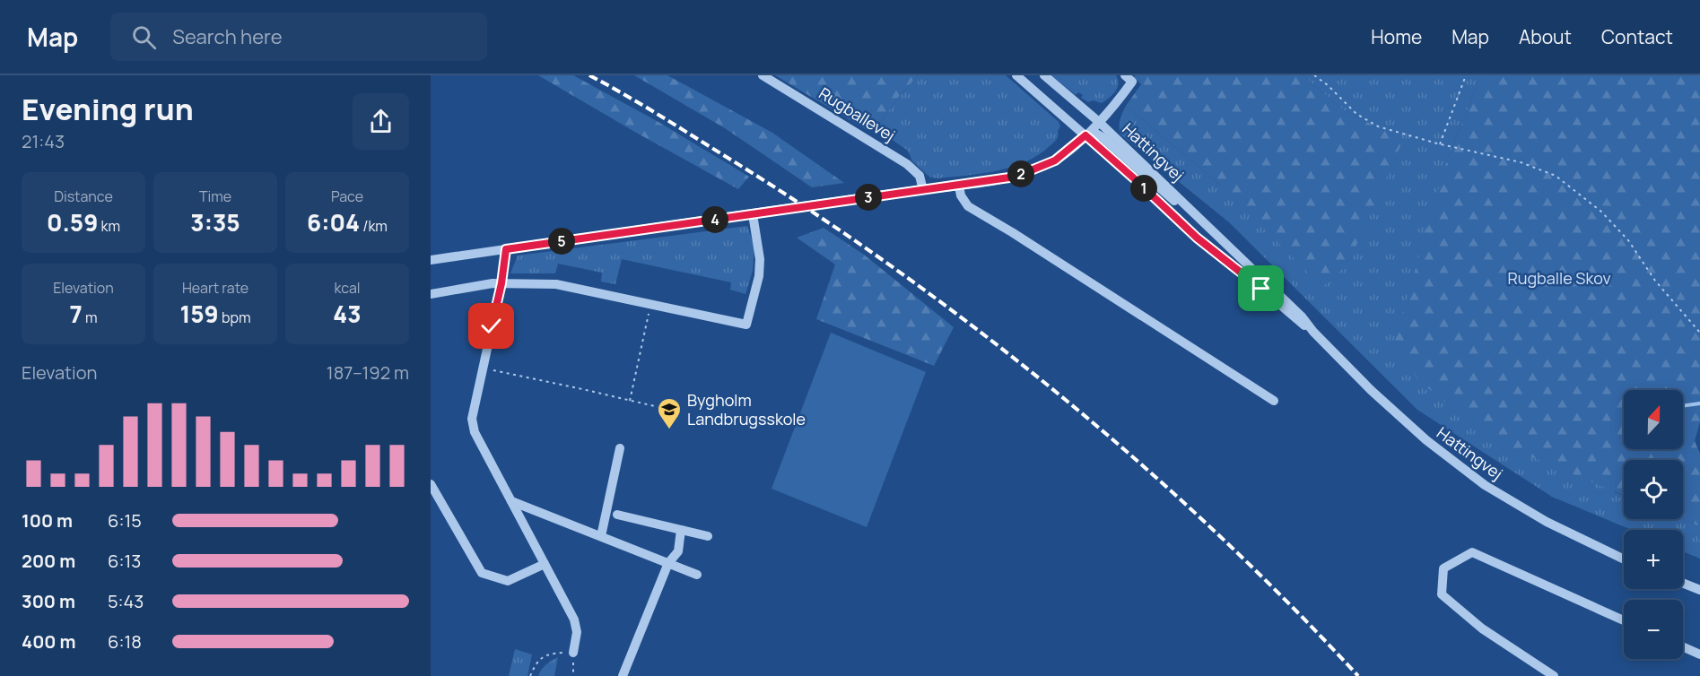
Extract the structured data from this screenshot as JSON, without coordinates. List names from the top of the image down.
{
  "streets": {
    "street": ["Rugballevej", "Hattingvej"]
  },
  "crossings": [
    ["Rugballevej", "Hattingvej"]
  ],
  "parks": ["Rugballe Skov"],
  "places": {
    "school or university": ["Bygholm Landbrugsskole"]
  },
  "north": "top",
  "page": {
    "header": "Map",
    "search": "Search here",
    "nav": [
      "Home",
      "Map",
      "About",
      "Contact"
    ],
    "heading": ["Evening run", "21:43"],
    "pins": [
      "2",
      "1",
      "3",
      "4",
      "5"
    ],
    "stats": [
      ["Distance", "0.59 km"],
      ["Time", "3:35"],
      ["Pace", "6:04 /km"],
      ["Elevation", "7 m"],
      ["Heart rate", "159 bpm"],
      ["kcal", "43"]
    ],
    "chart": ["Elevation", "187–192 m"],
    "map_buttons": ["+", "−"],
    "list": [
      {
        "name": "100 m",
        "note": "6:15"
      },
      {
        "name": "200 m",
        "note": "6:13"
      },
      {
        "name": "300 m",
        "note": "5:43"
      },
      {
        "name": "400 m",
        "note": "6:18"
      }
    ]
  }
}
